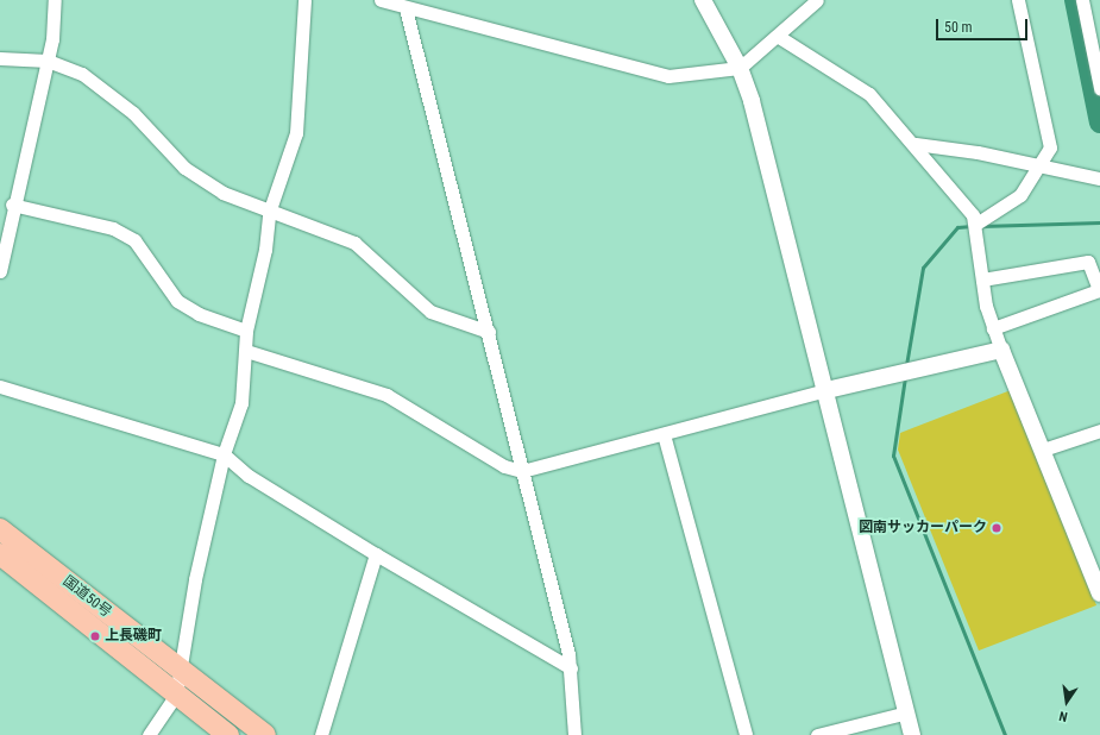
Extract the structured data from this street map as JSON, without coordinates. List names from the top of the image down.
{
  "streets": {
    "highway": ["国道50号"]
  },
  "places": ["図南サッカーパーク", "上長磯町"],
  "scale_bar": "50 m",
  "north": "bottom"
}
